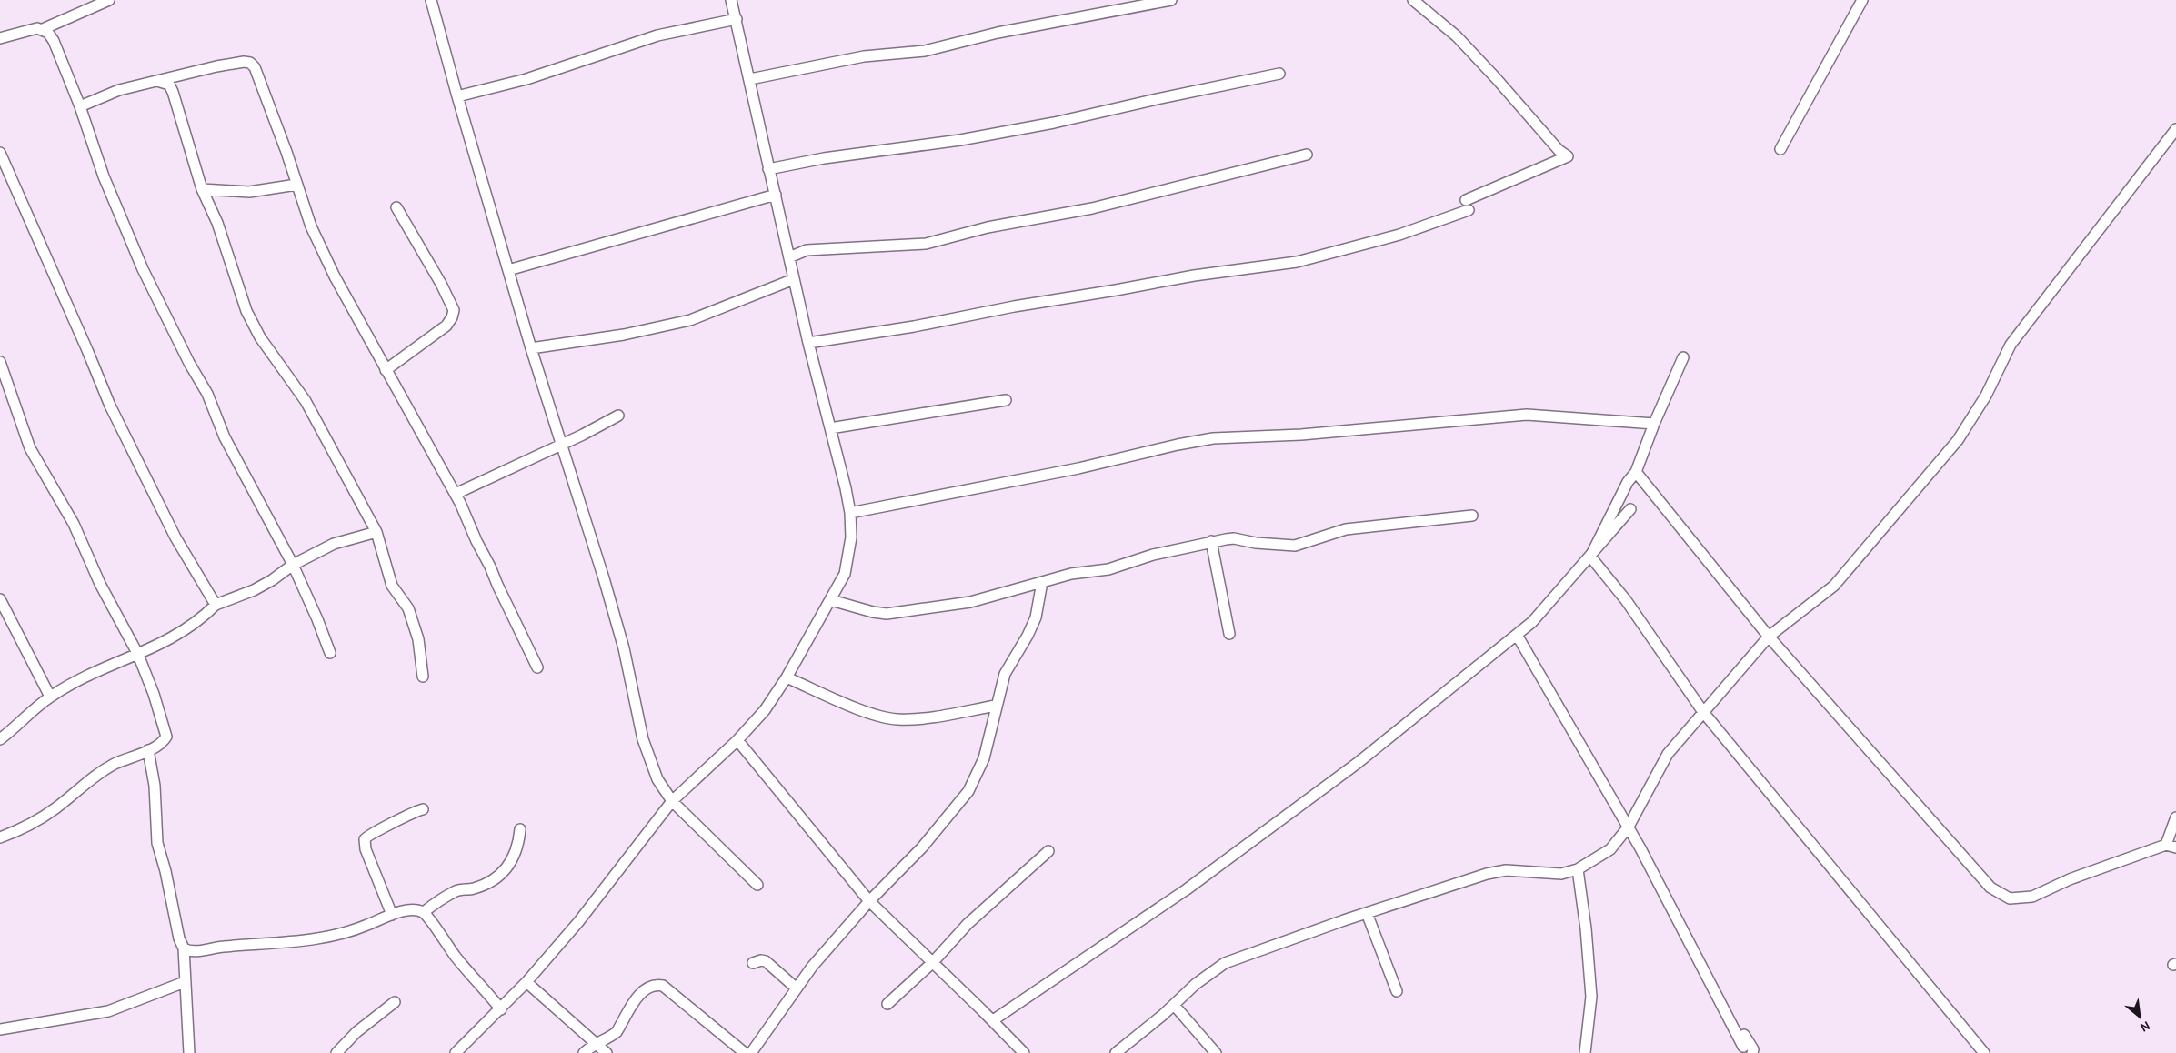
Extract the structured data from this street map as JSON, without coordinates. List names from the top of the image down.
{
  "north": "bottom right"
}
